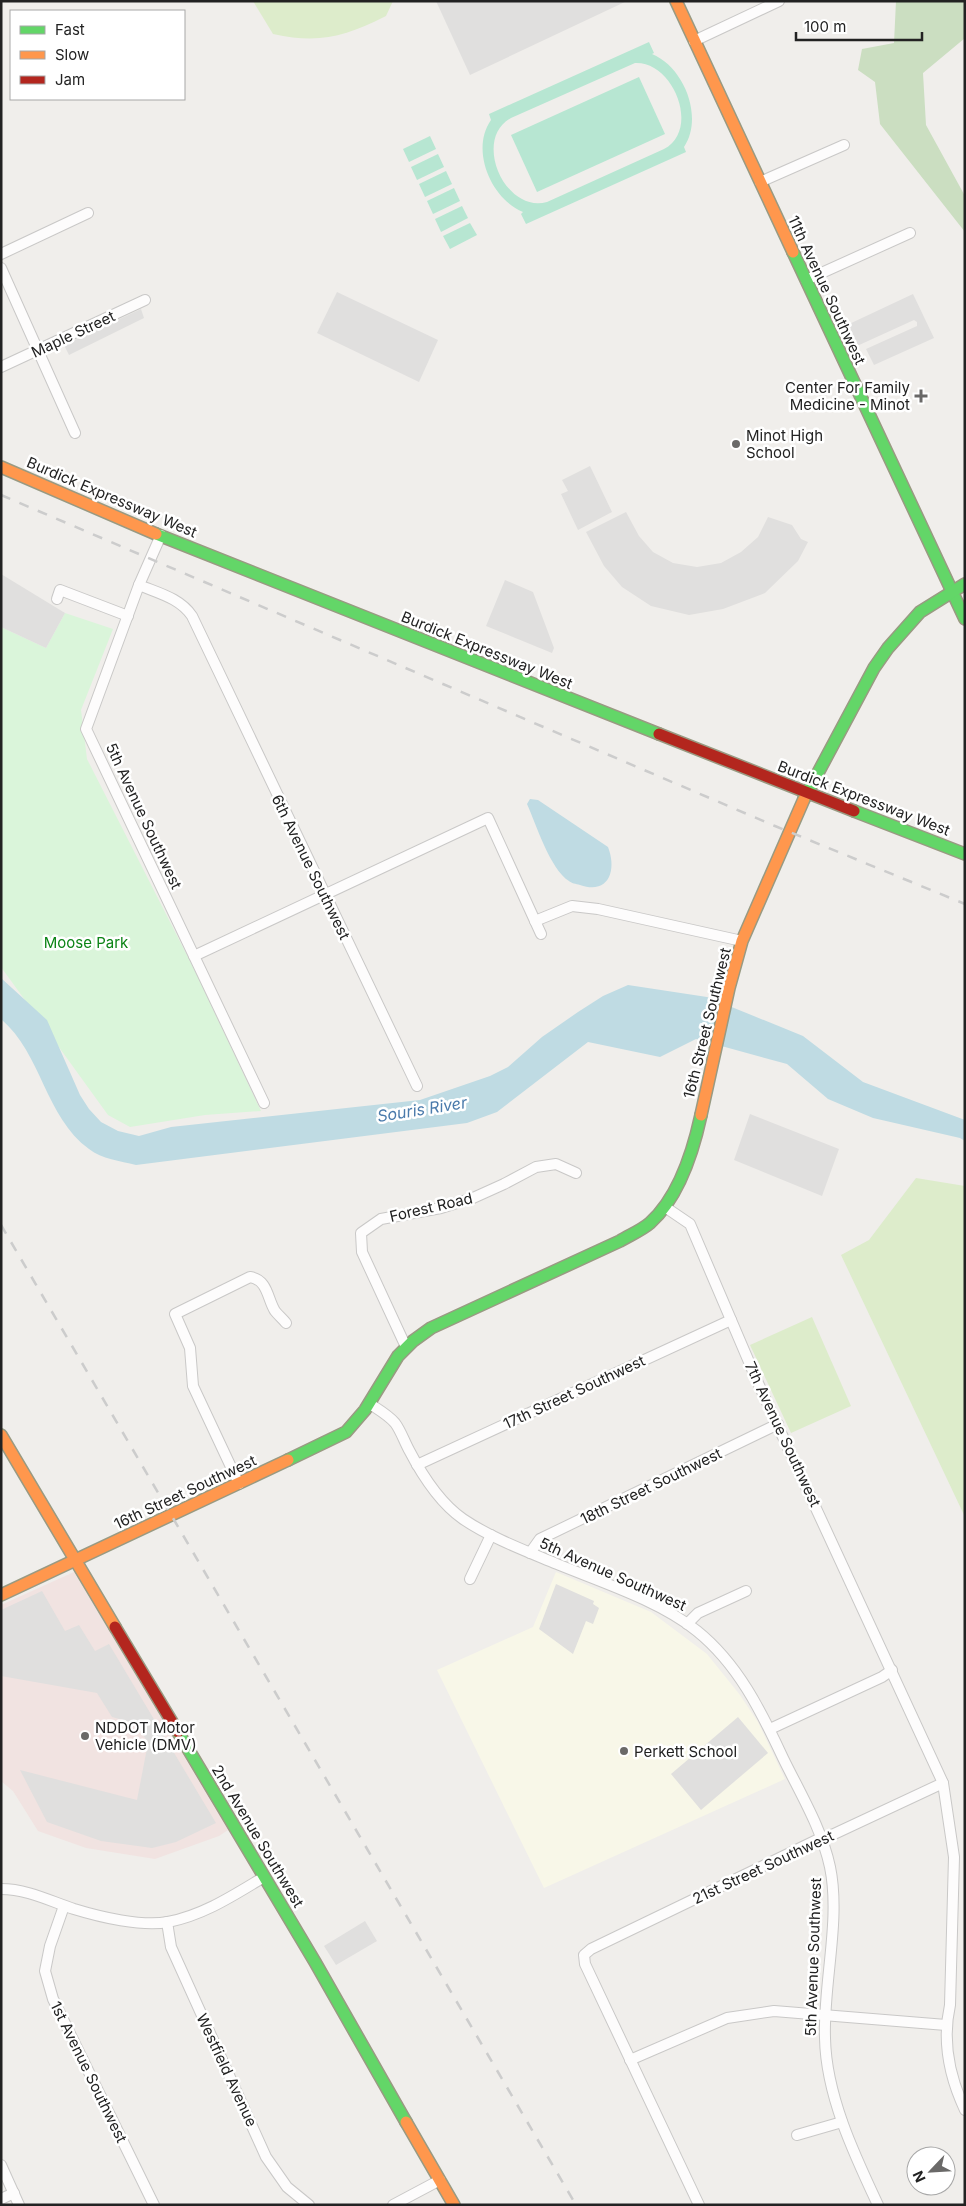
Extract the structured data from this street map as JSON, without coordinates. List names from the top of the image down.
{
  "streets": {
    "main road": [
      "11th Avenue Southwest",
      "Burdick Expressway West",
      "16th Street Southwest",
      "2nd Avenue Southwest"
    ],
    "street": [
      "Maple Street",
      "5th Avenue Southwest",
      "6th Avenue Southwest",
      "Forest Road",
      "17th Street Southwest",
      "7th Avenue Southwest",
      "18th Street Southwest",
      "21st Street Southwest",
      "Westfield Avenue",
      "1st Avenue Southwest"
    ]
  },
  "crossings": [
    ["11th Avenue Southwest", "16th Street Southwest"],
    ["Burdick Expressway West", "5th Avenue Southwest"],
    ["Burdick Expressway West", "16th Street Southwest"],
    ["5th Avenue Southwest", "6th Avenue Southwest"],
    ["5th Avenue Southwest", "16th Street Southwest"],
    ["5th Avenue Southwest", "17th Street Southwest"],
    ["5th Avenue Southwest", "18th Street Southwest"],
    ["5th Avenue Southwest", "21st Street Southwest"],
    ["16th Street Southwest", "Forest Road"],
    ["16th Street Southwest", "7th Avenue Southwest"],
    ["16th Street Southwest", "2nd Avenue Southwest"],
    ["17th Street Southwest", "7th Avenue Southwest"],
    ["7th Avenue Southwest", "18th Street Southwest"],
    ["7th Avenue Southwest", "21st Street Southwest"]
  ],
  "water": ["Souris River"],
  "parks": ["Moose Park"],
  "places": {
    "health": ["Center For Family Medicine - Minot"],
    "other": ["Minot High School", "NDDOT Motor Vehicle (DMV)", "Perkett School"]
  },
  "legend": ["Fast", "Slow", "Jam"],
  "scale_bar": "100 m",
  "north": "bottom left"
}
